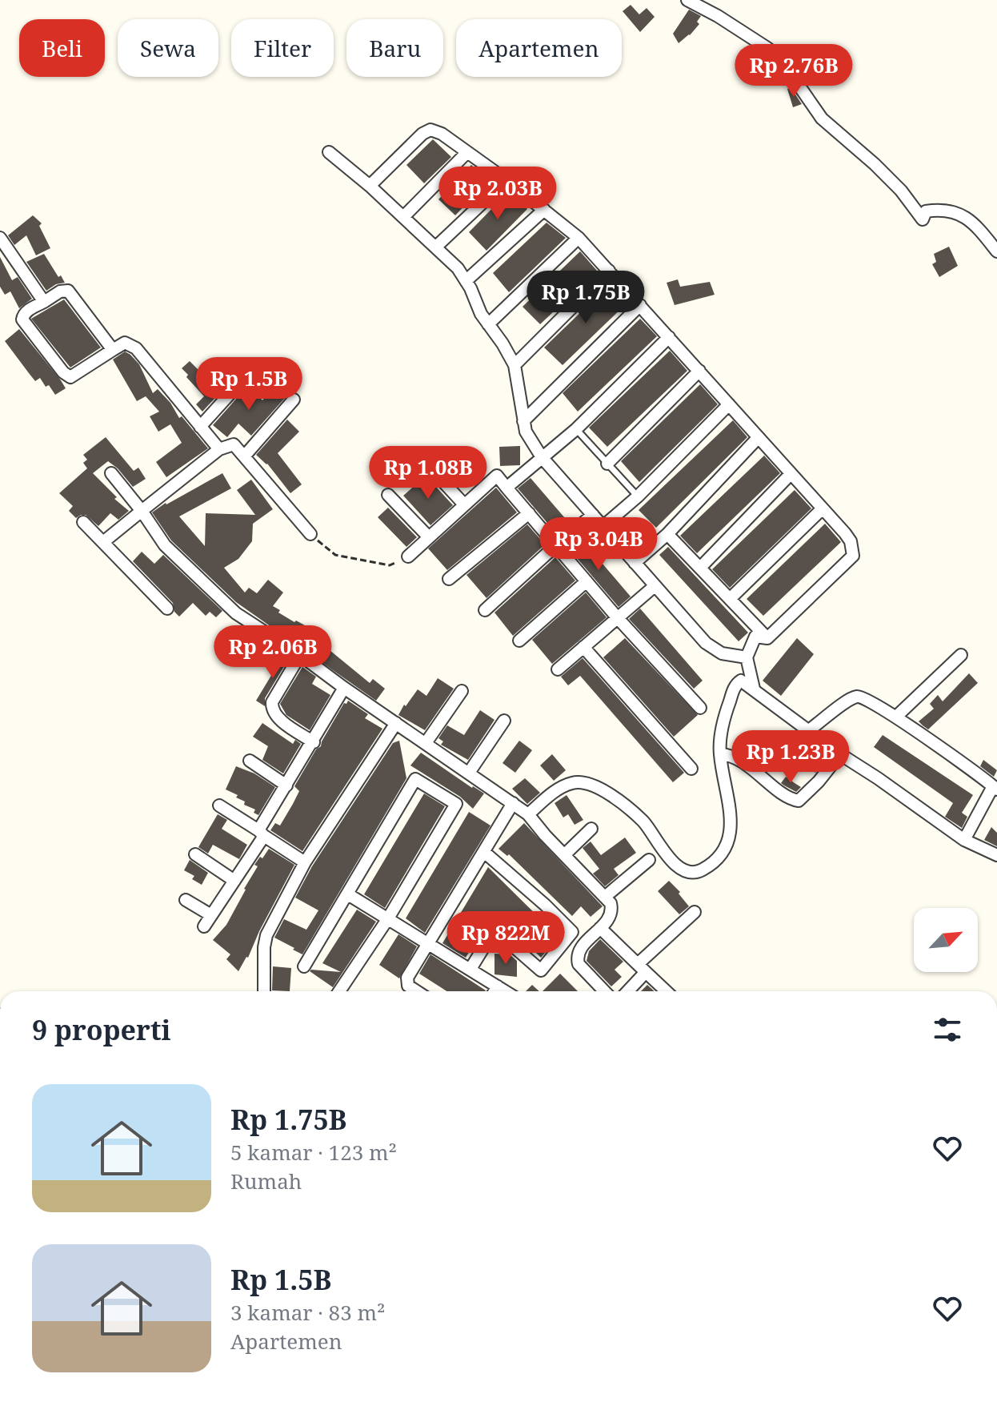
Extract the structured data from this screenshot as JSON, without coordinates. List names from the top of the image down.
{
  "north": "top right",
  "page": {
    "chip": [
      "Beli",
      "Sewa",
      "Filter",
      "Baru",
      "Apartemen"
    ],
    "price": [
      "Rp 2.76B",
      "Rp 2.03B",
      "Rp 1.75B",
      "Rp 1.5B",
      "Rp 1.08B",
      "Rp 3.04B",
      "Rp 2.06B",
      "Rp 1.23B",
      "Rp 822M"
    ],
    "heading": "9 properti",
    "list": [
      {
        "name": "Rp 1.75B",
        "note": "5 kamar · 123 m² · Rumah"
      },
      {
        "name": "Rp 1.5B",
        "note": "3 kamar · 83 m² · Apartemen"
      }
    ]
  }
}
